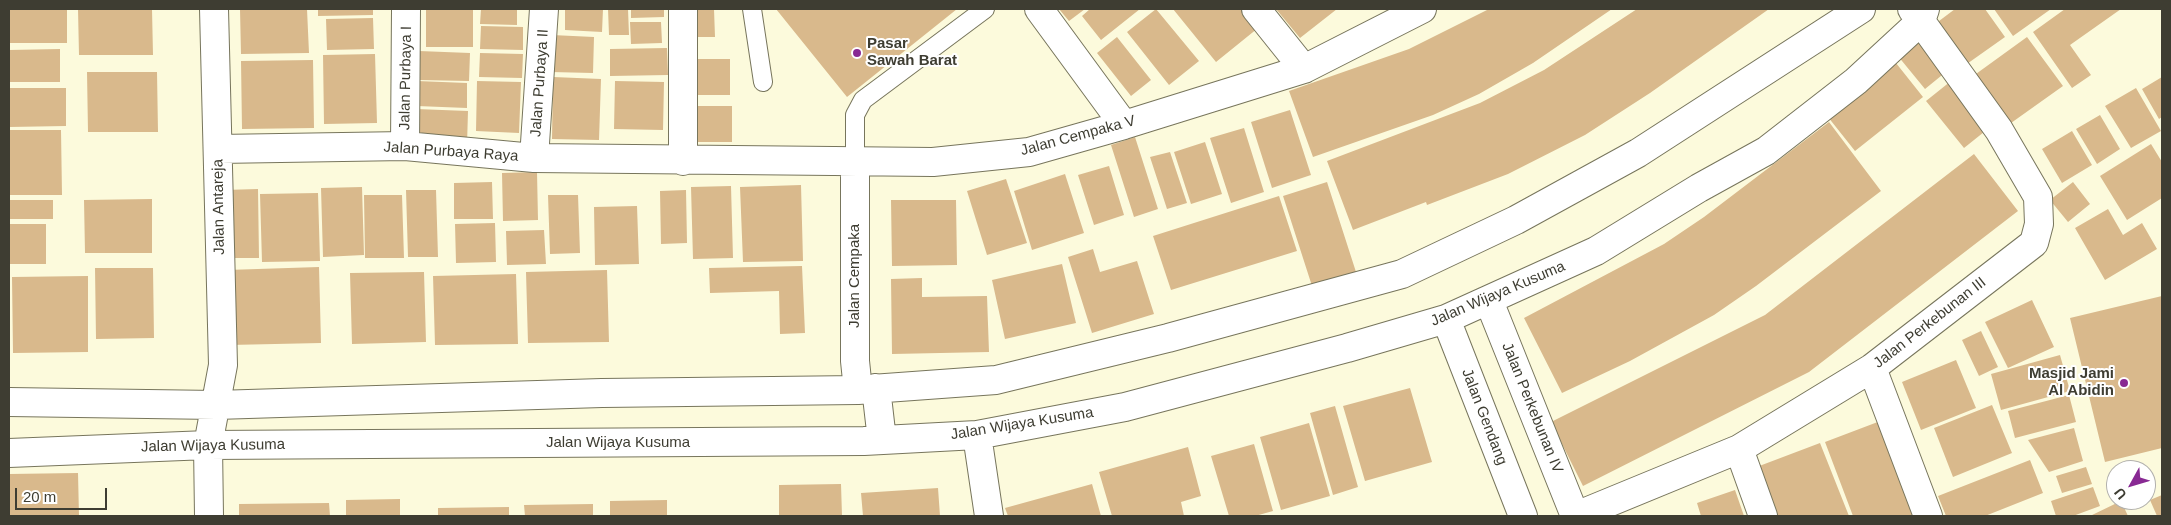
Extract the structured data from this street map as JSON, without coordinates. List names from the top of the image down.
{
  "streets": {
    "street": [
      "Jalan Purbaya I",
      "Jalan Purbaya II",
      "Jalan Cempaka V",
      "Jalan Purbaya Raya",
      "Jalan Antareja",
      "Jalan Cempaka",
      "Jalan Wijaya Kusuma",
      "Jalan Perkebunan III",
      "Jalan Perkebunan IV",
      "Jalan Gendang"
    ]
  },
  "crossings": [
    ["Jalan Purbaya I", "Jalan Purbaya Raya"],
    ["Jalan Purbaya II", "Jalan Purbaya Raya"],
    ["Jalan Cempaka V", "Jalan Purbaya Raya"],
    ["Jalan Cempaka V", "Jalan Cempaka"],
    ["Jalan Purbaya Raya", "Jalan Antareja"],
    ["Jalan Antareja", "Jalan Wijaya Kusuma"],
    ["Jalan Cempaka", "Jalan Wijaya Kusuma"],
    ["Jalan Wijaya Kusuma", "Jalan Perkebunan III"],
    ["Jalan Wijaya Kusuma", "Jalan Perkebunan IV"],
    ["Jalan Wijaya Kusuma", "Jalan Gendang"],
    ["Jalan Perkebunan III", "Jalan Perkebunan IV"]
  ],
  "places": ["Pasar Sawah Barat", "Masjid Jami Al Abidin"],
  "scale_bar": "20 m",
  "north": "bottom left"
}
